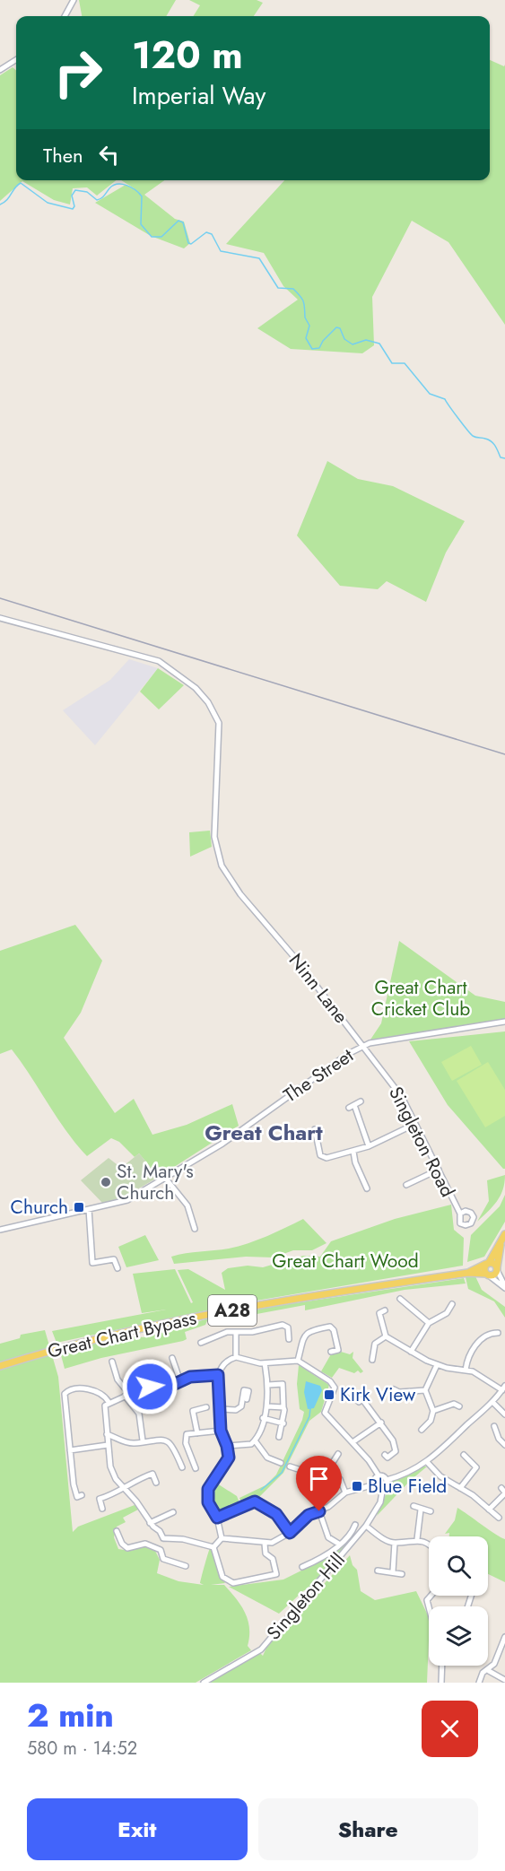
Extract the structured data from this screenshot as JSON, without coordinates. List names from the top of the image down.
{
  "streets": {
    "main road": ["A28", "Great Chart Bypass"],
    "street": [
      "Ninn Lane",
      "The Street",
      "Singleton Road",
      "Singleton Hill"
    ]
  },
  "crossings": [
    ["Ninn Lane", "The Street"],
    ["Ninn Lane", "Singleton Road"],
    ["The Street", "Singleton Road"]
  ],
  "districts": ["Great Chart"],
  "parks": ["Great Chart Cricket Club", "Great Chart Wood"],
  "places": {
    "other": ["St. Mary's Church"],
    "transit": ["Church", "Kirk View", "Blue Field"]
  },
  "page": {
    "turn": ["120 m", "Imperial Way"],
    "then": "Then",
    "heading": ["2 min", "580 m · 14:52"],
    "buttons": ["Exit", "Share"]
  }
}
